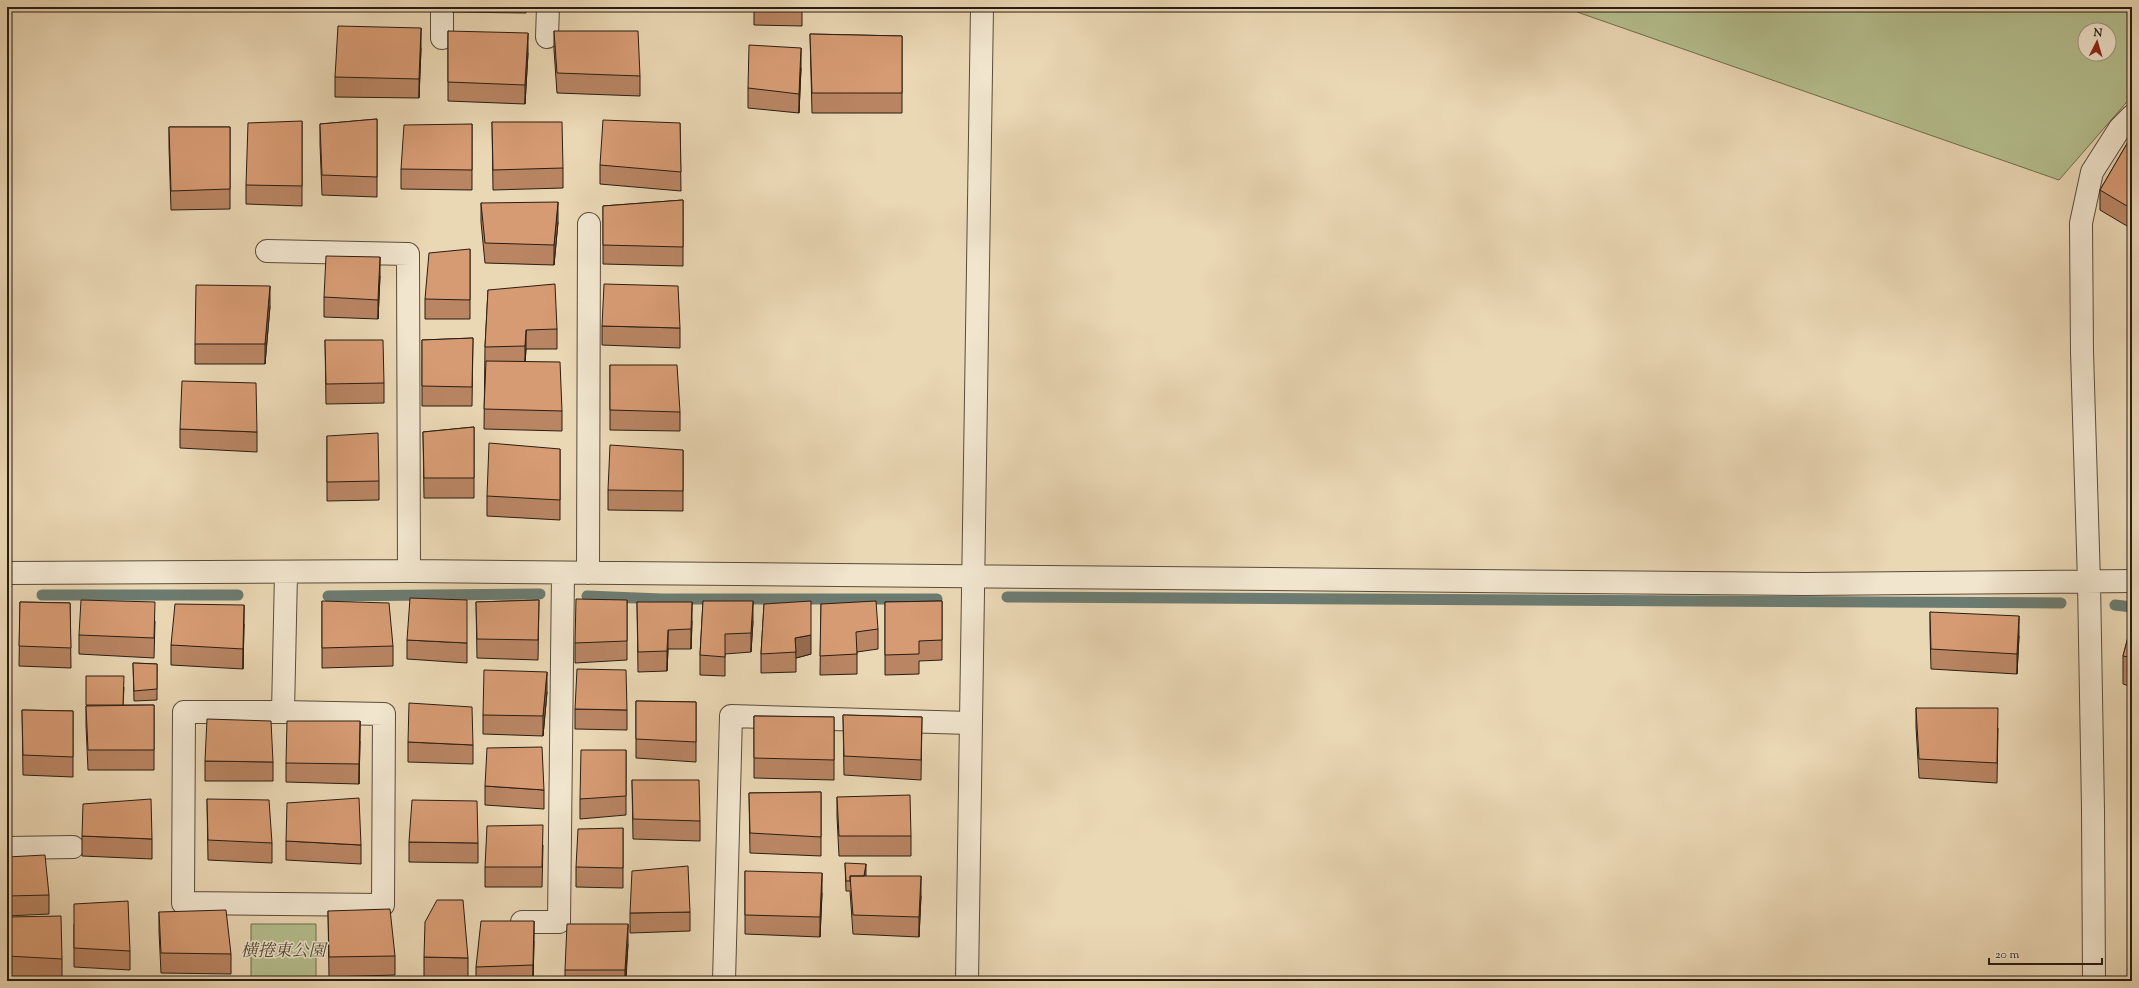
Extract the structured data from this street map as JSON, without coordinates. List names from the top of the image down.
{
  "parks": ["横捲東公園"],
  "scale_bar": "20 m",
  "north": "top"
}
